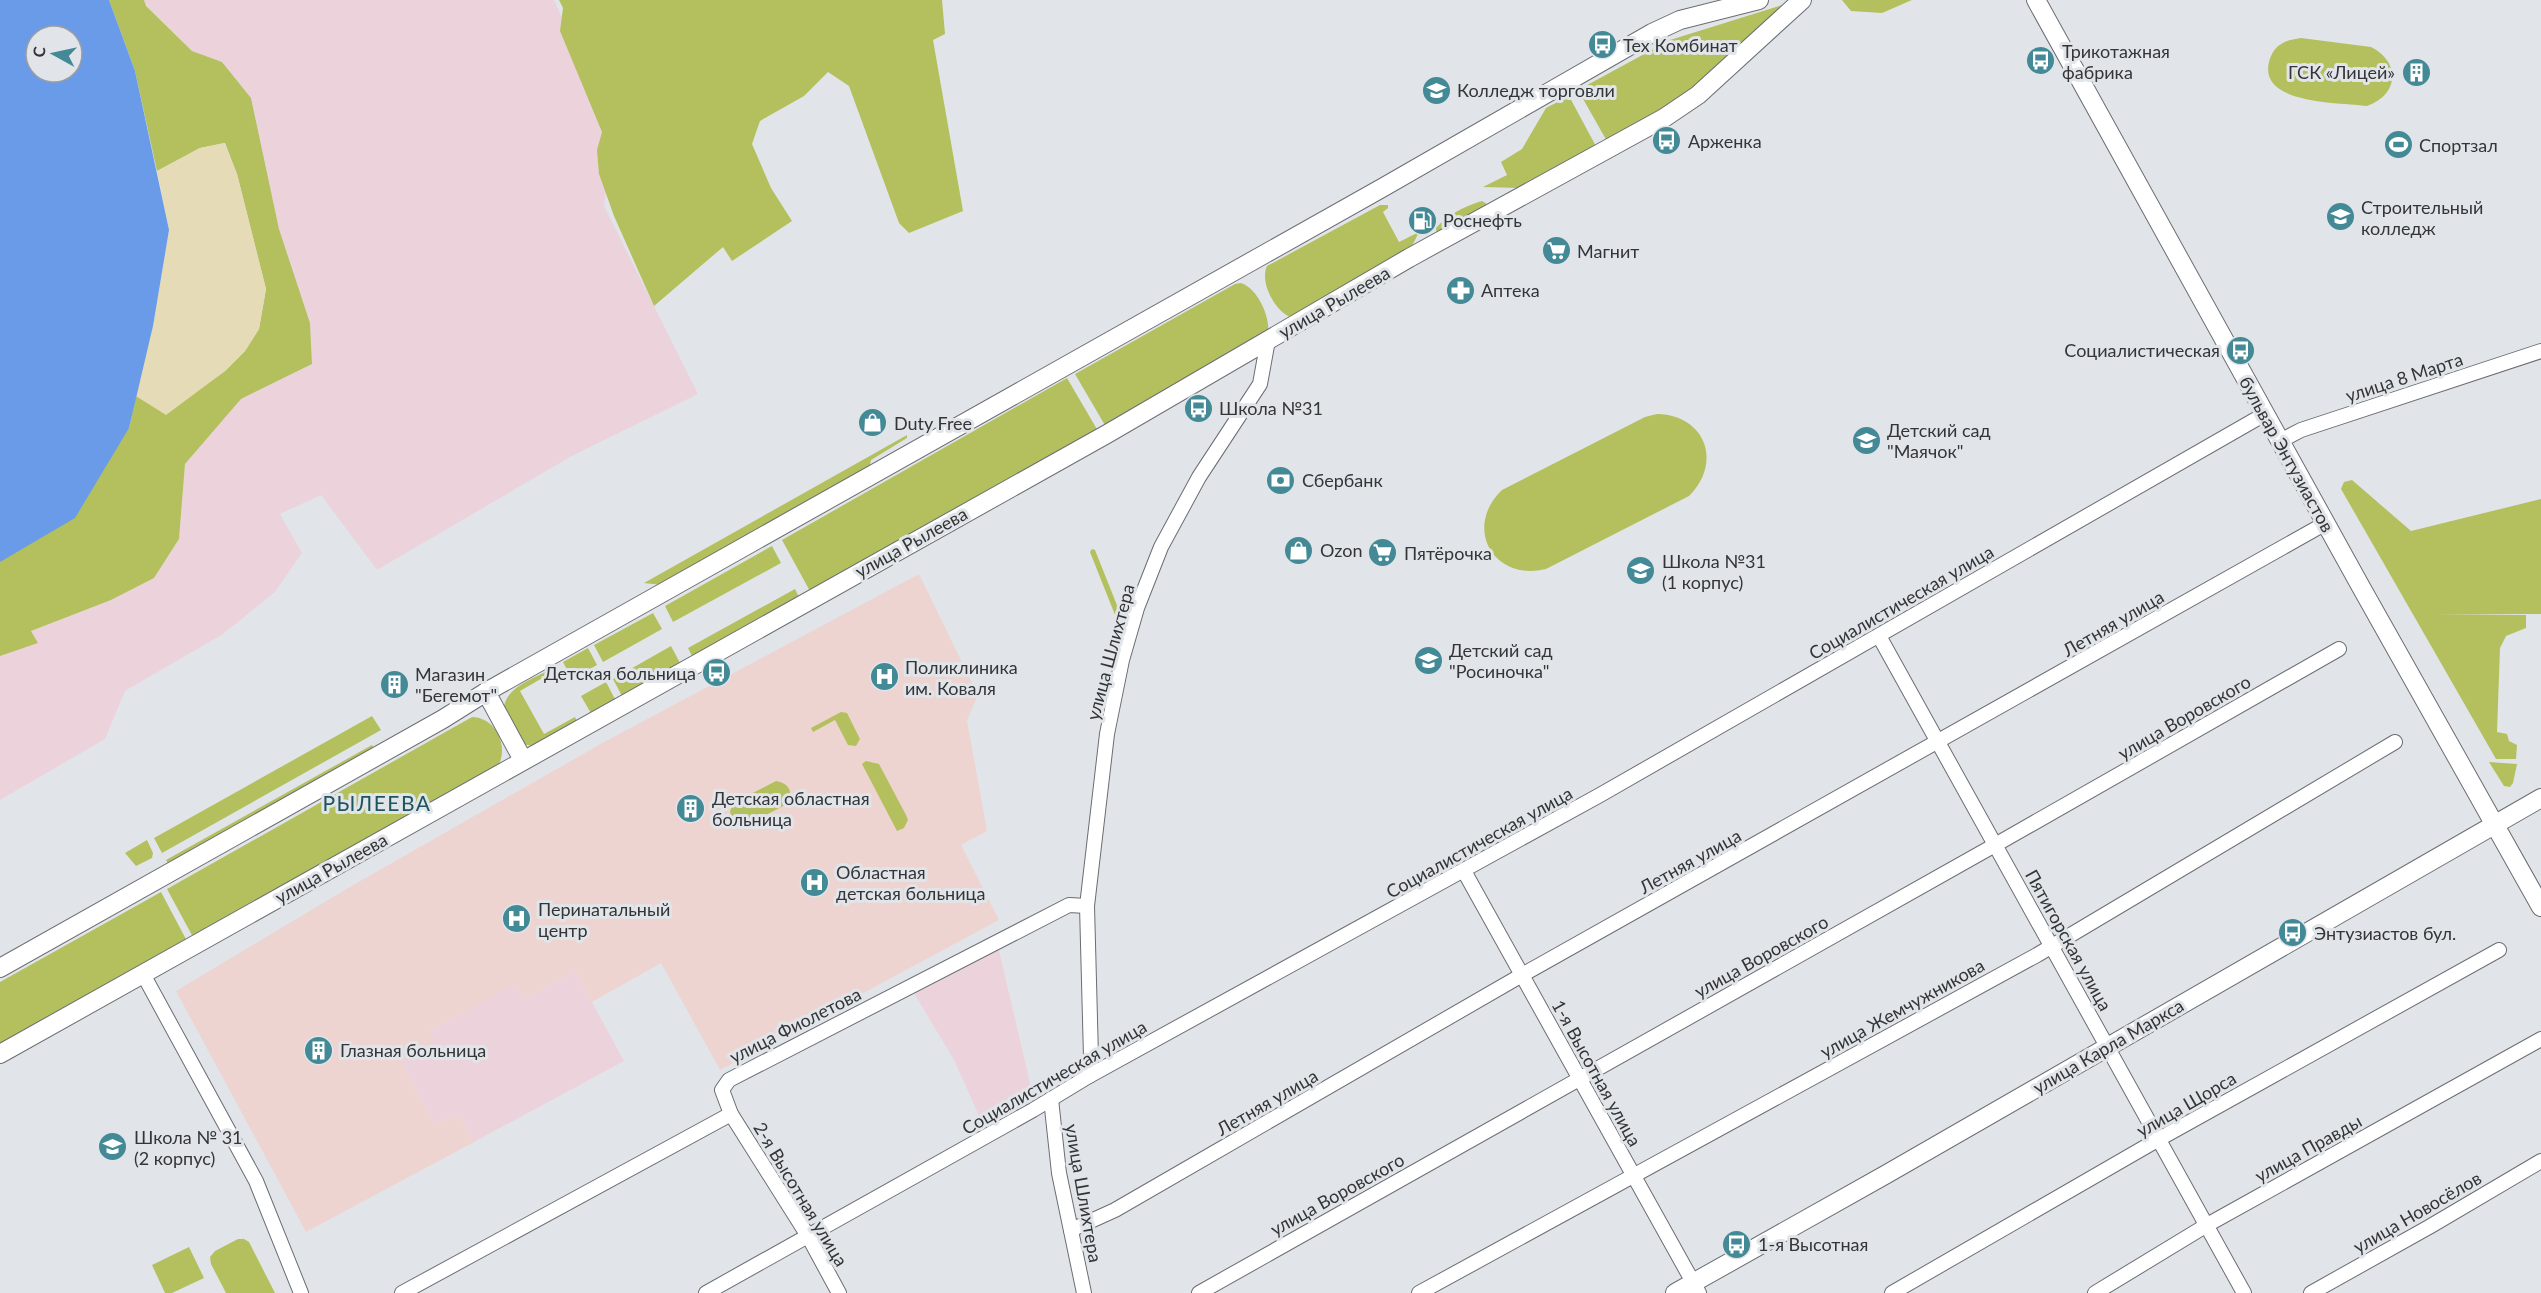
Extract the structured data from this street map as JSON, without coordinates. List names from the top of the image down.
{
  "streets": {
    "main road": ["улица Рылеева", "бульвар Энтузиастов", "улица Карла Маркса"],
    "street": [
      "улица 8 Марта",
      "Социалистическая улица",
      "Летняя улица",
      "улица Шлихтера",
      "улица Воровского",
      "Пятигорская улица",
      "улица Жемчужникова",
      "улица Фиолетова",
      "1-я Высотная улица",
      "улица Щорса",
      "улица Правды",
      "2-я Высотная улица",
      "улица Новосёлов"
    ]
  },
  "crossings": [
    ["улица Рылеева", "улица Шлихтера"],
    ["улица 8 Марта", "бульвар Энтузиастов"],
    ["бульвар Энтузиастов", "Социалистическая улица"],
    ["бульвар Энтузиастов", "Летняя улица"],
    ["бульвар Энтузиастов", "улица Карла Маркса"],
    ["Социалистическая улица", "улица Шлихтера"],
    ["Социалистическая улица", "Пятигорская улица"],
    ["Социалистическая улица", "1-я Высотная улица"],
    ["Социалистическая улица", "2-я Высотная улица"],
    ["Летняя улица", "улица Шлихтера"],
    ["Летняя улица", "Пятигорская улица"],
    ["Летняя улица", "1-я Высотная улица"],
    ["улица Шлихтера", "улица Фиолетова"],
    ["улица Воровского", "Пятигорская улица"],
    ["улица Воровского", "1-я Высотная улица"],
    ["Пятигорская улица", "улица Жемчужникова"],
    ["Пятигорская улица", "улица Карла Маркса"],
    ["Пятигорская улица", "улица Щорса"],
    ["Пятигорская улица", "улица Правды"],
    ["улица Жемчужникова", "1-я Высотная улица"],
    ["улица Фиолетова", "2-я Высотная улица"],
    ["улица Карла Маркса", "1-я Высотная улица"]
  ],
  "districts": ["РЫЛЕЕВА"],
  "places": {
    "bus stop": [
      "Тех Комбинат",
      "Трикотажная фабрика",
      "Арженка",
      "Социалистическая",
      "Школа №31",
      "Детская больница",
      "Энтузиастов бул.",
      "1-я Высотная"
    ],
    "building": [
      "ГСК «Лицей»",
      "Магазин \"Бегемот\"",
      "Детская областная больница",
      "Глазная больница"
    ],
    "school or university": [
      "Колледж торговли",
      "Строительный колледж",
      "Детский сад \"Маячок\"",
      "Школа №31 (1 корпус)",
      "Детский сад \"Росиночка\"",
      "Школа № 31 (2 корпус)"
    ],
    "sports": ["Спортзал"],
    "fuel station": ["Роснефть"],
    "supermarket": ["Магнит", "Пятёрочка"],
    "pharmacy": ["Аптека"],
    "shop": ["Duty Free", "Ozon"],
    "bank": ["Сбербанк"],
    "hospital": ["Поликлиника им. Коваля", "Областная детская больница", "Перинатальный центр"]
  },
  "north": "left"
}
